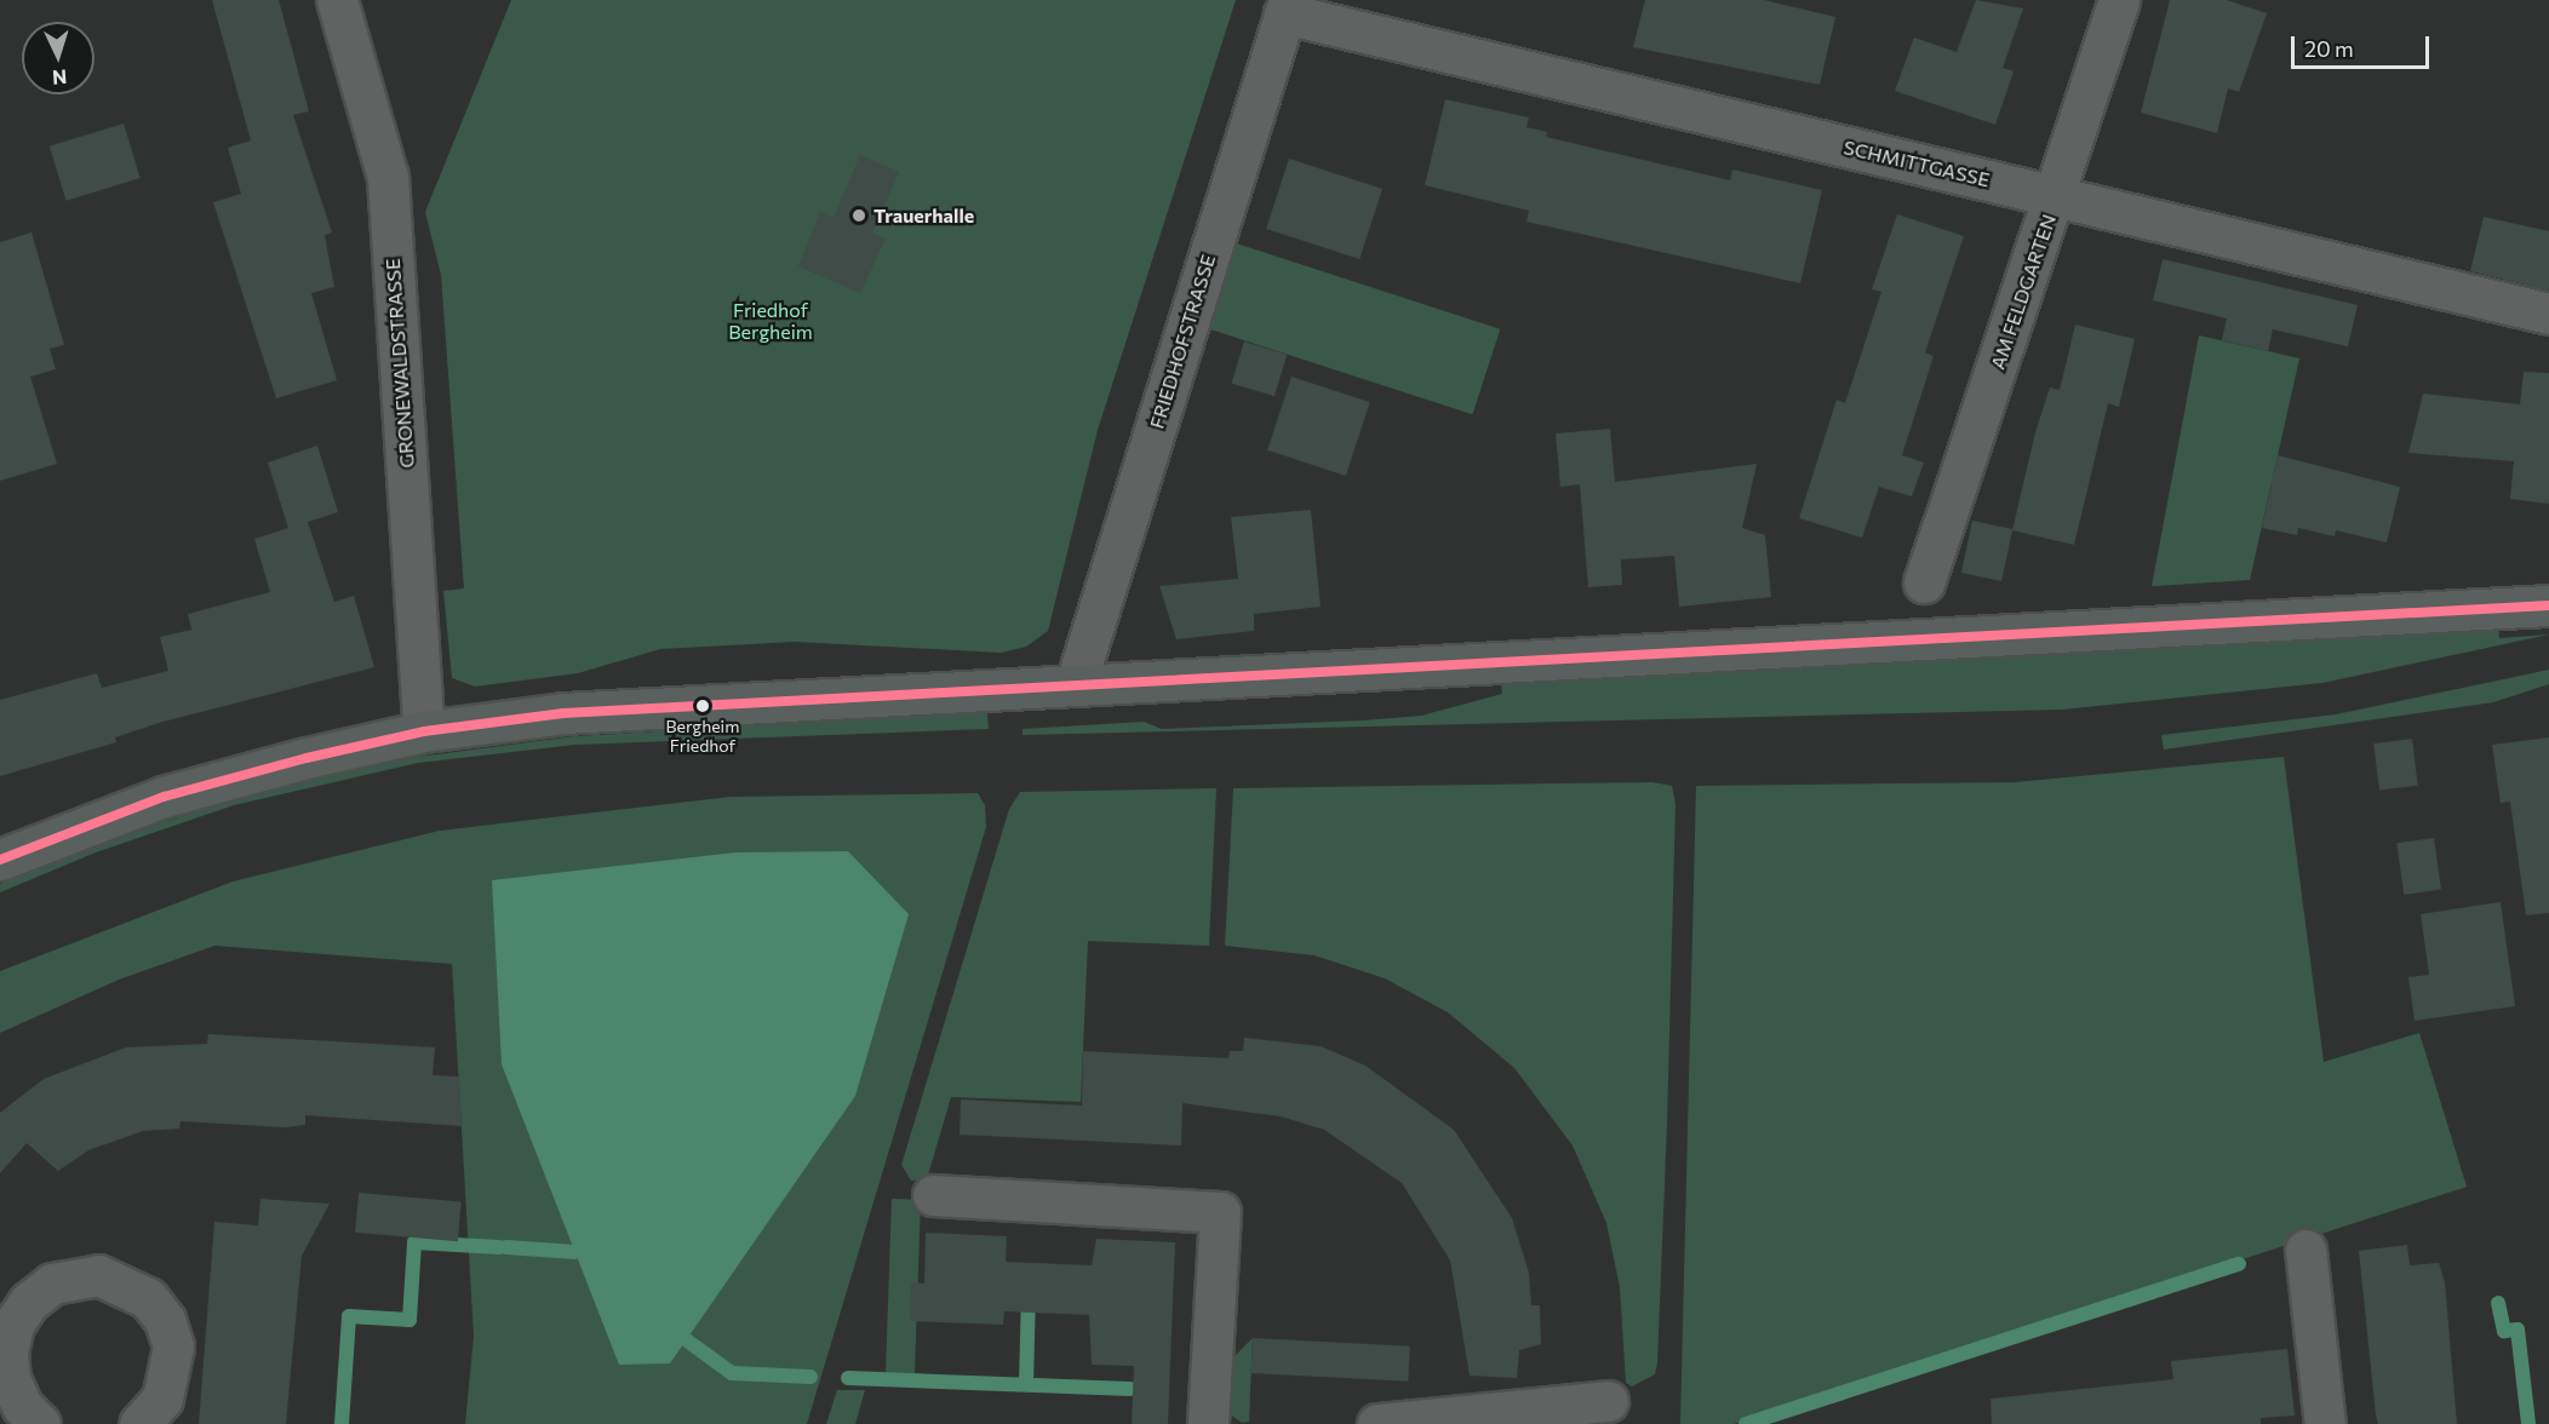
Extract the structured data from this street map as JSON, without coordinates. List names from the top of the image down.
{
  "streets": {
    "street": [
      "SCHMITTGASSE",
      "AM FELDGARTEN",
      "FRIEDHOFSTRASSE",
      "GRONEWALDSTRASSE"
    ]
  },
  "crossings": [
    ["SCHMITTGASSE", "AM FELDGARTEN"],
    ["SCHMITTGASSE", "FRIEDHOFSTRASSE"]
  ],
  "parks": ["Friedhof Bergheim"],
  "places": ["Trauerhalle", "Bergheim Friedhof"],
  "scale_bar": "20 m",
  "north": "bottom"
}
